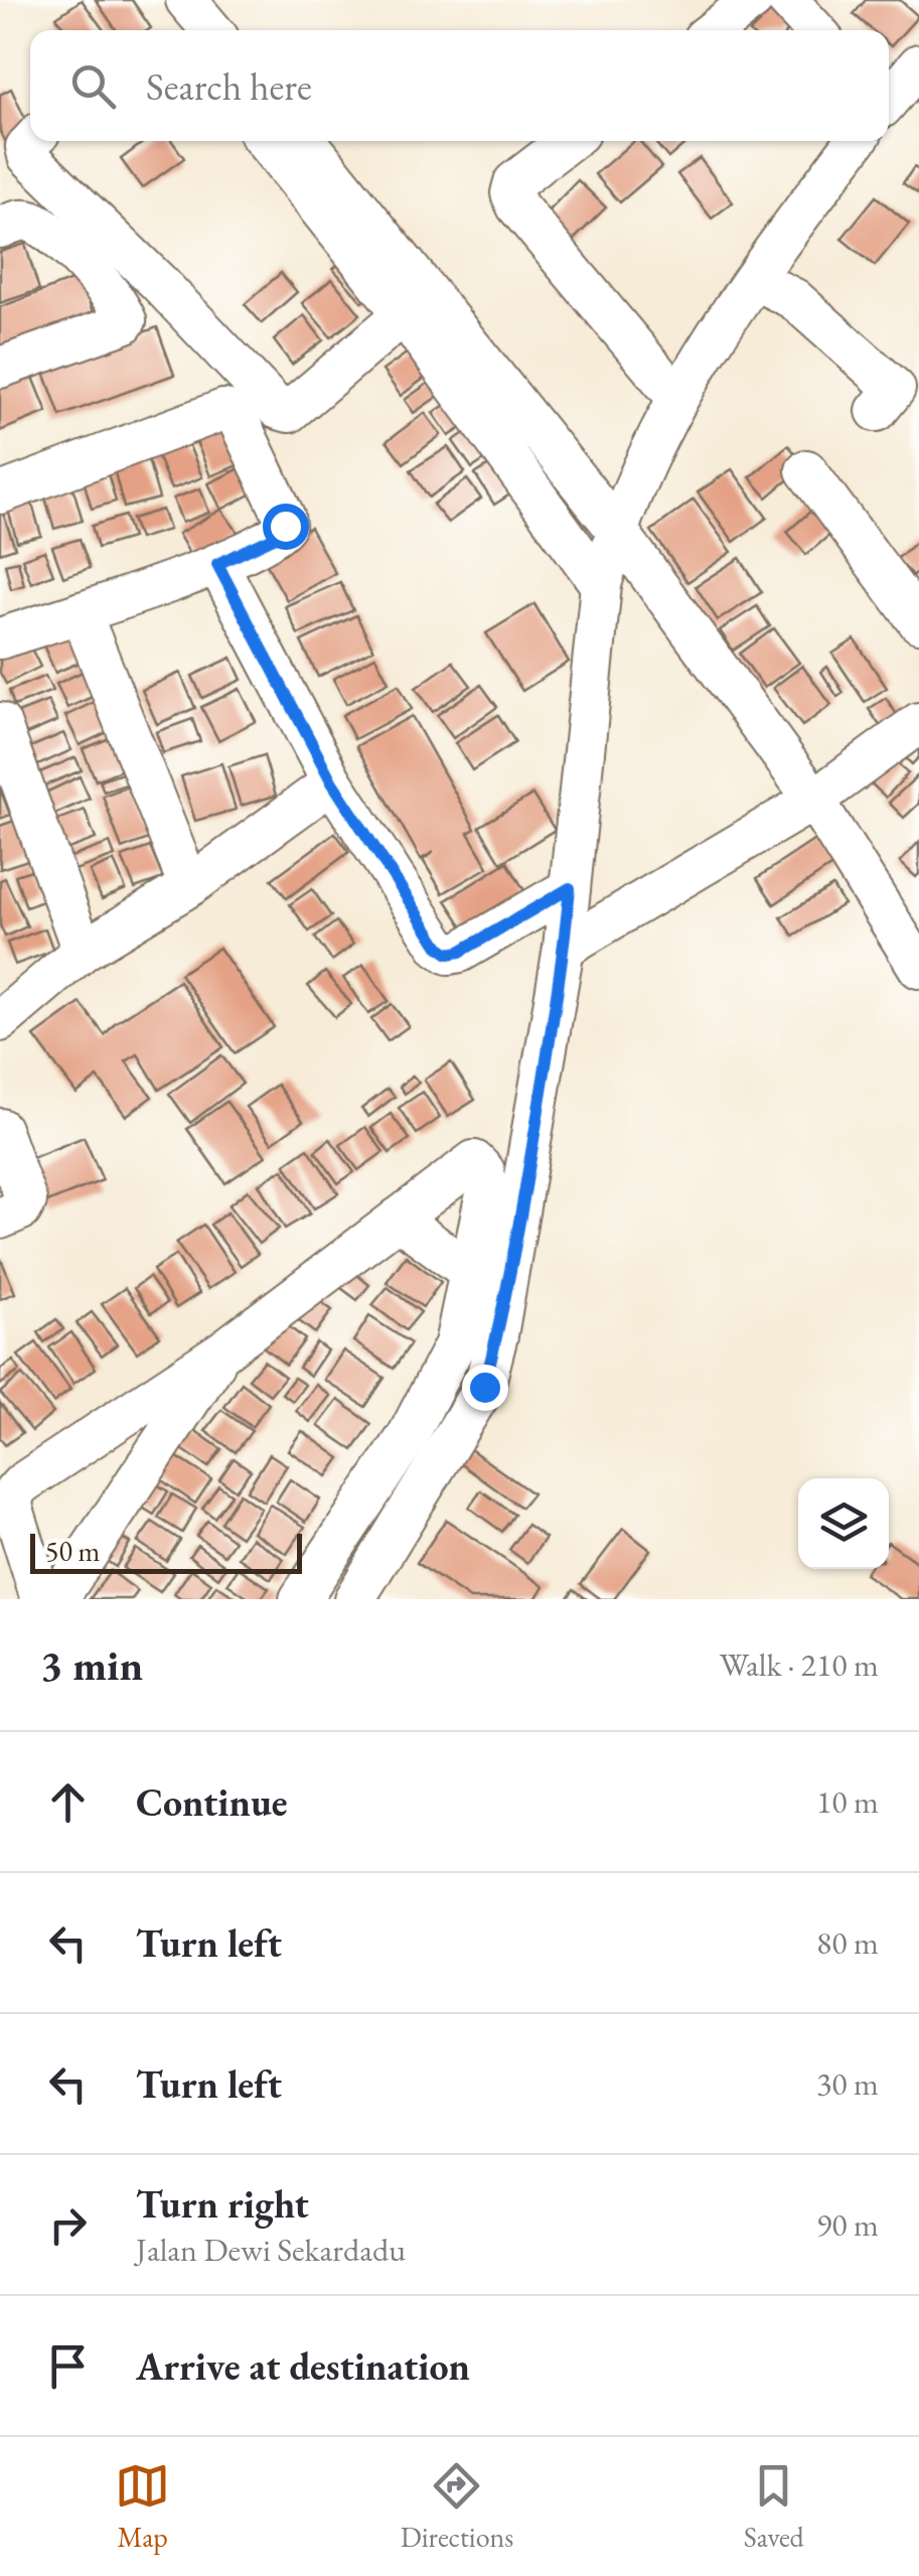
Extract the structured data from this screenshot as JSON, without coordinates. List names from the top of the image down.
{
  "scale_bar": "50 m",
  "page": {
    "search": "Search here",
    "scale": "50 m",
    "heading": ["3 min", "Walk · 210 m"],
    "list": [
      ["Continue", "10 m"],
      ["Turn left", "80 m"],
      ["Turn left", "30 m"],
      ["Turn right", "Jalan Dewi Sekardadu", "90 m"],
      "Arrive at destination"
    ],
    "nav": ["Map", "Directions", "Saved"]
  }
}
